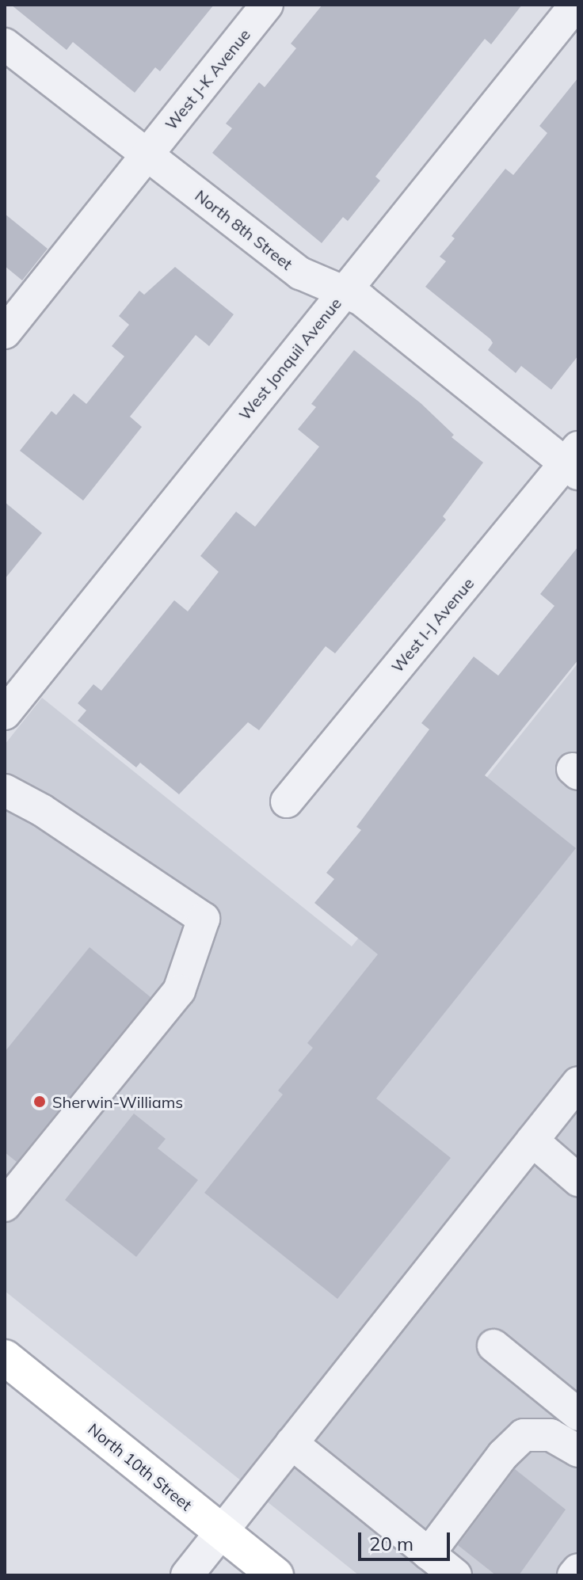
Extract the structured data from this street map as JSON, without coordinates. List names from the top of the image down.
{
  "streets": {
    "main road": ["North 10th Street"],
    "street": [
      "West J-K Avenue",
      "North 8th Street",
      "West Jonquil Avenue",
      "West I-J Avenue"
    ]
  },
  "crossings": [
    ["West J-K Avenue", "North 8th Street"],
    ["North 8th Street", "West Jonquil Avenue"],
    ["North 8th Street", "West I-J Avenue"]
  ],
  "places": ["Sherwin-Williams"],
  "scale_bar": "20 m"
}
